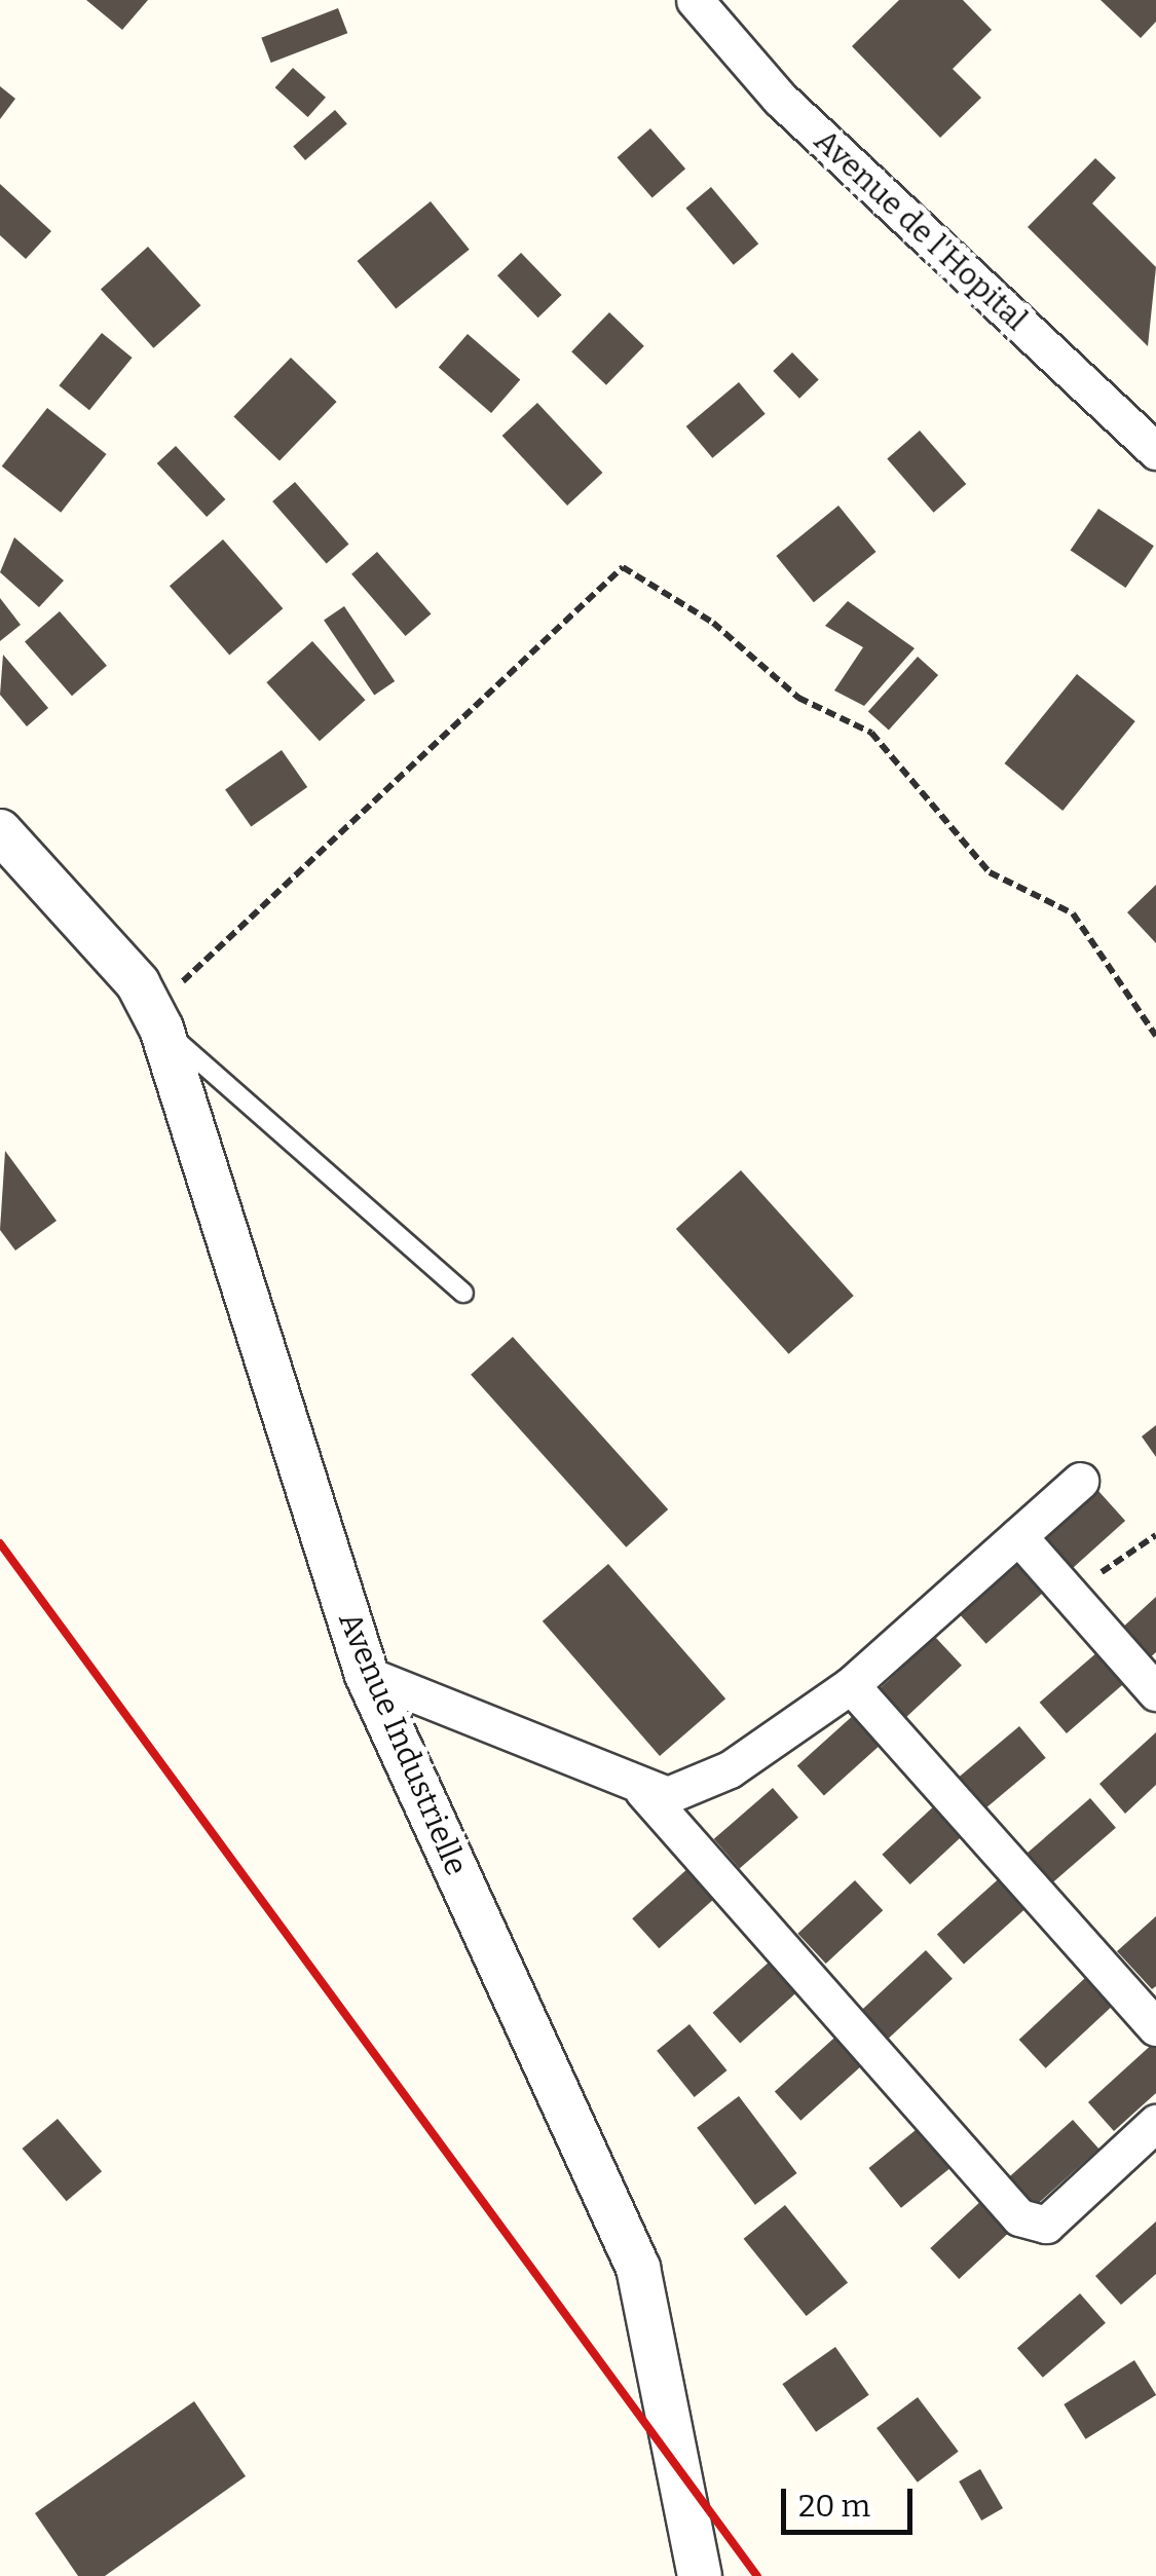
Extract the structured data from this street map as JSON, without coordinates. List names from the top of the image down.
{
  "streets": {
    "street": ["Avenue de l'Hopital", "Avenue Industrielle"]
  },
  "scale_bar": "20 m"
}
